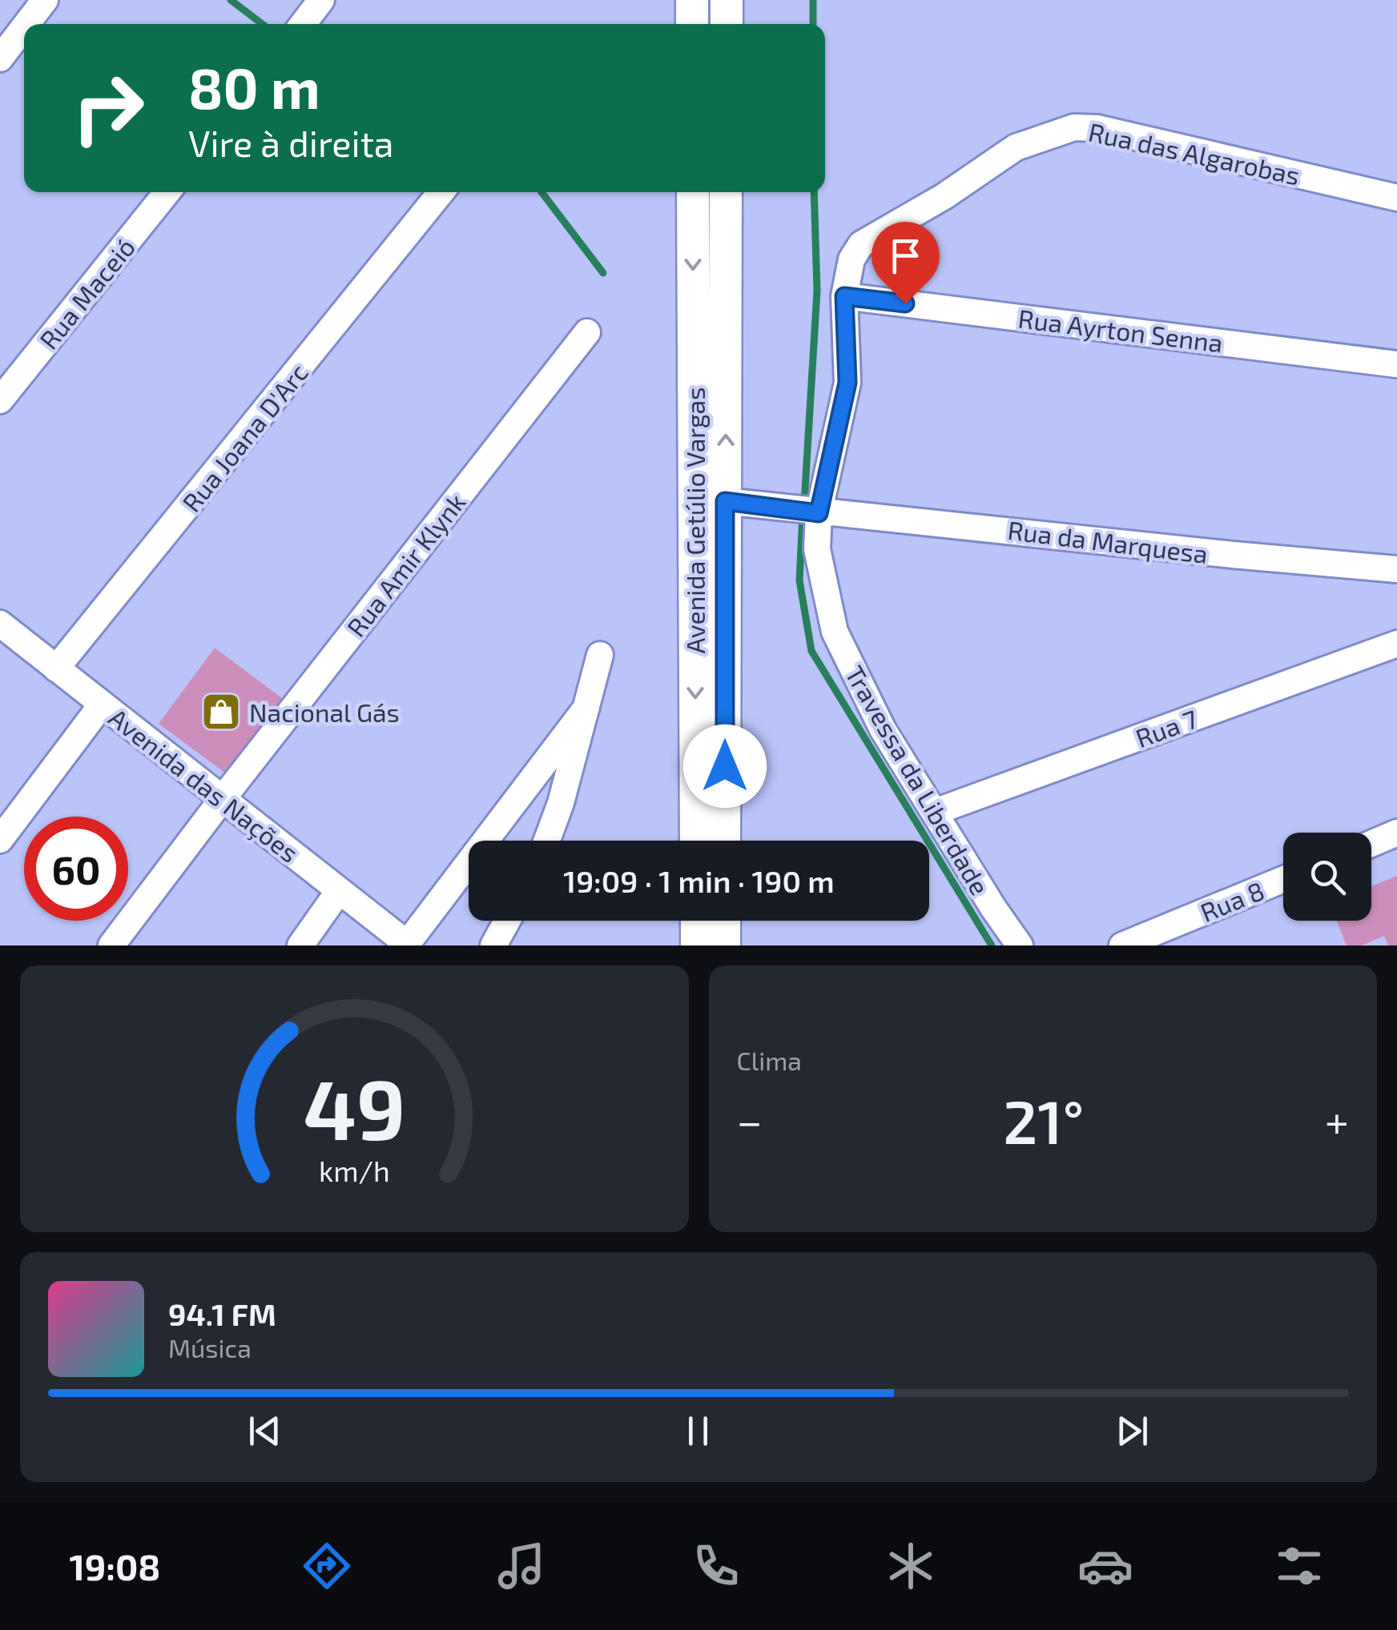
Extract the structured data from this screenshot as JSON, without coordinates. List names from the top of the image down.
{
  "streets": {
    "main road": ["Avenida Getúlio Vargas"],
    "street": [
      "Rua das Algarobas",
      "Rua Maceió",
      "Rua Ayrton Senna",
      "Rua Joana D'Arc",
      "Rua da Marquesa",
      "Rua Amir Klynk",
      "Rua 7",
      "Travessa da Liberdade",
      "Avenida das Nações",
      "Rua 8"
    ]
  },
  "crossings": [
    ["Rua das Algarobas", "Travessa da Liberdade"],
    ["Rua Ayrton Senna", "Travessa da Liberdade"],
    ["Rua Joana D'Arc", "Avenida das Nações"],
    ["Avenida Getúlio Vargas", "Rua da Marquesa"],
    ["Rua da Marquesa", "Travessa da Liberdade"],
    ["Rua Amir Klynk", "Avenida das Nações"],
    ["Rua 7", "Travessa da Liberdade"]
  ],
  "places": {
    "shop": ["Nacional Gás"]
  },
  "page": {
    "turn": ["80 m", "Vire à direita"],
    "limit": "60",
    "trip": "19:09 · 1 min · 190 m",
    "tile": "Clima",
    "heat": ["−", "21°", "+"],
    "song": ["94.1 FM", "Música"],
    "tabs": "19:08",
    "gauge": ["49", "km/h"]
  }
}
